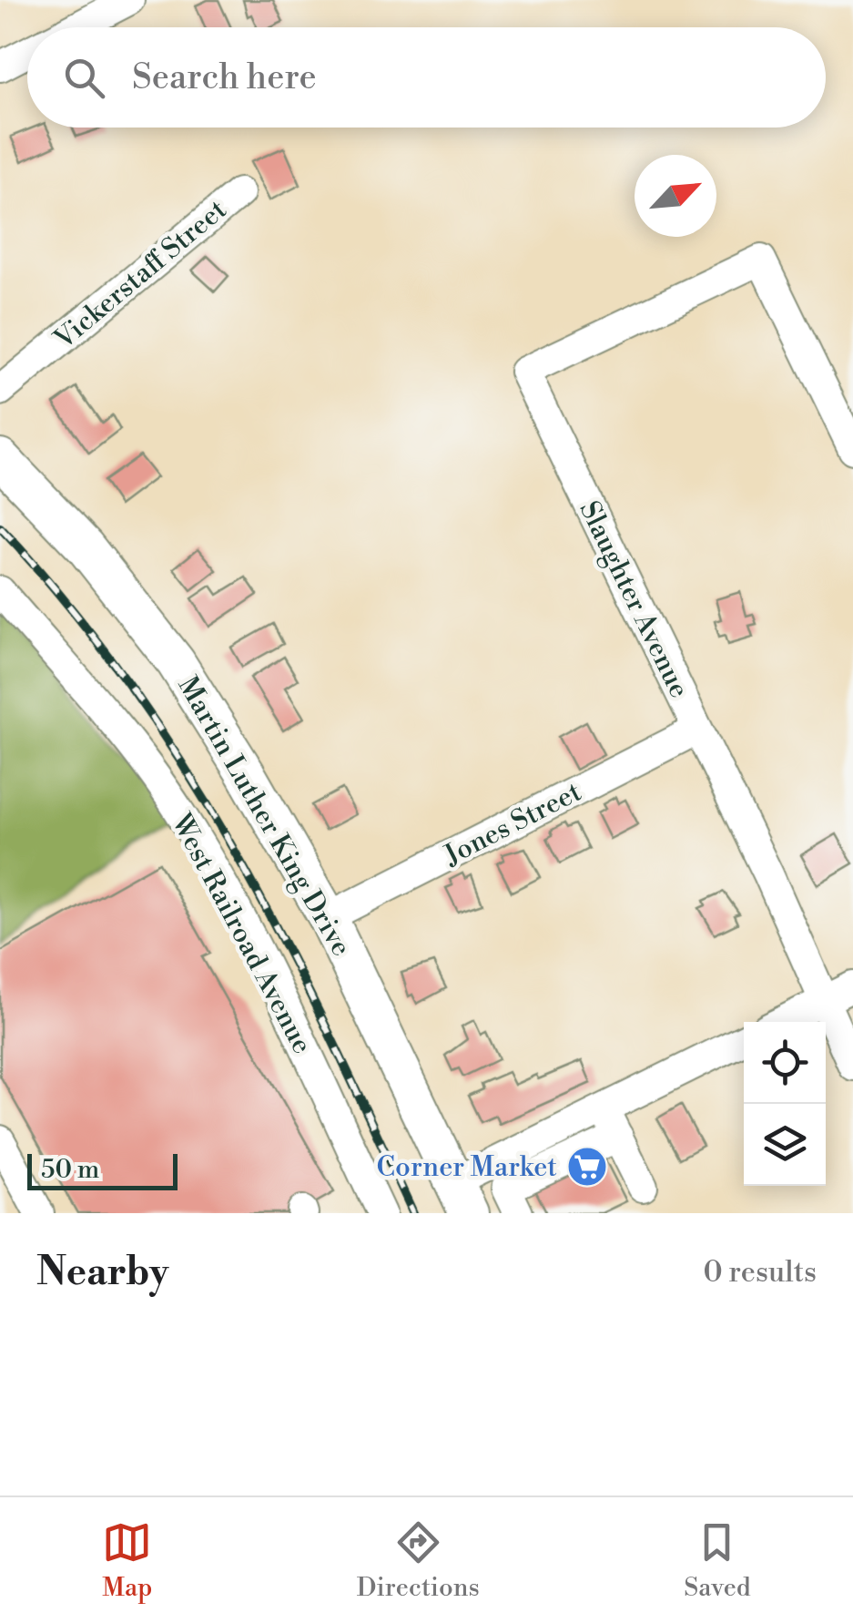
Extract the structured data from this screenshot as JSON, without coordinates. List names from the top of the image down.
{
  "streets": {
    "main road": ["Martin Luther King Drive"],
    "street": [
      "Vickerstaff Street",
      "Slaughter Avenue",
      "Jones Street",
      "West Railroad Avenue"
    ]
  },
  "crossings": [
    ["Slaughter Avenue", "Jones Street"],
    ["Martin Luther King Drive", "Jones Street"]
  ],
  "places": {
    "supermarket": ["Corner Market"]
  },
  "scale_bar": "50 m",
  "north": "top right",
  "page": {
    "search": "Search here",
    "scale": "50 m",
    "heading": ["Nearby", "0 results"],
    "nav": ["Map", "Directions", "Saved"]
  }
}
